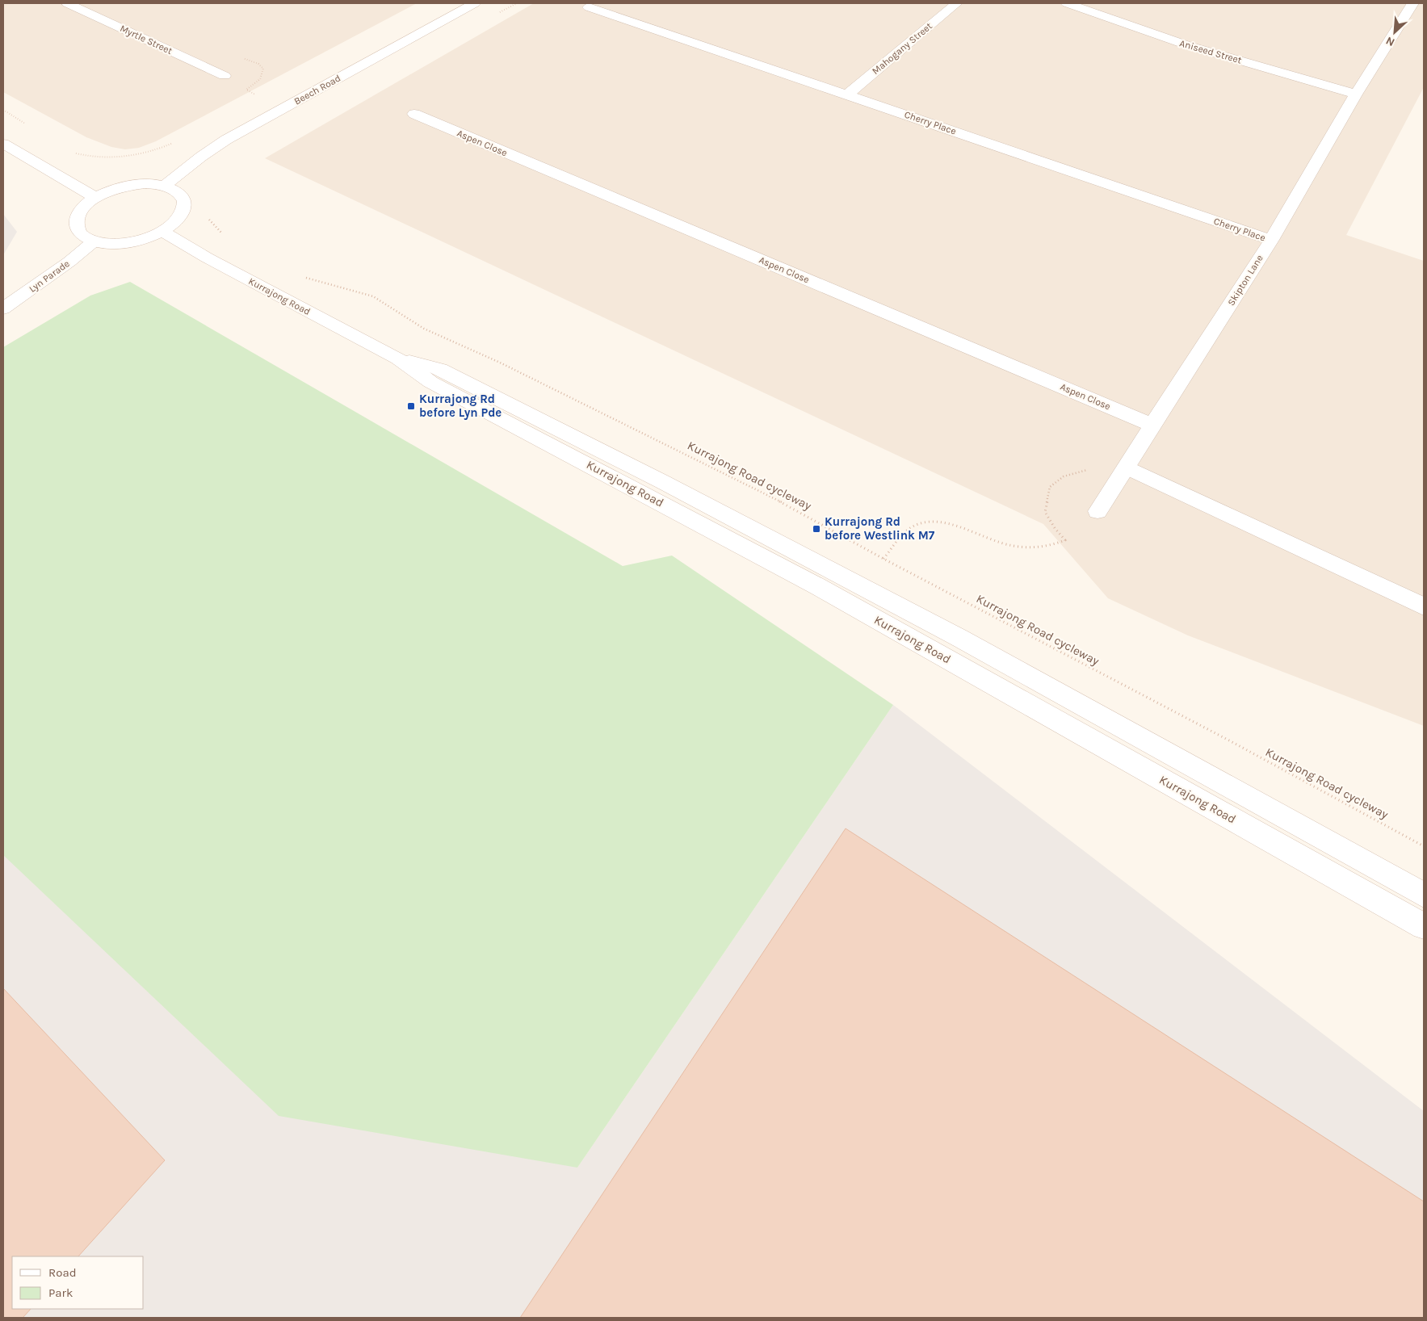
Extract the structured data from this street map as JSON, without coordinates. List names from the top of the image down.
{
  "streets": {
    "street": [
      "Myrtle Street",
      "Mahogany Street",
      "Aniseed Street",
      "Beech Road",
      "Cherry Place",
      "Aspen Close",
      "Lyn Parade",
      "Skipton Lane",
      "Kurrajong Road"
    ],
    "path": ["Kurrajong Road cycleway"]
  },
  "crossings": [
    ["Mahogany Street", "Cherry Place"],
    ["Aniseed Street", "Skipton Lane"],
    ["Cherry Place", "Skipton Lane"],
    ["Aspen Close", "Skipton Lane"]
  ],
  "places": {
    "transit": ["Kurrajong Rd before Lyn Pde", "Kurrajong Rd before Westlink M7"]
  },
  "legend": ["Road", "Park"],
  "north": "bottom left"
}
